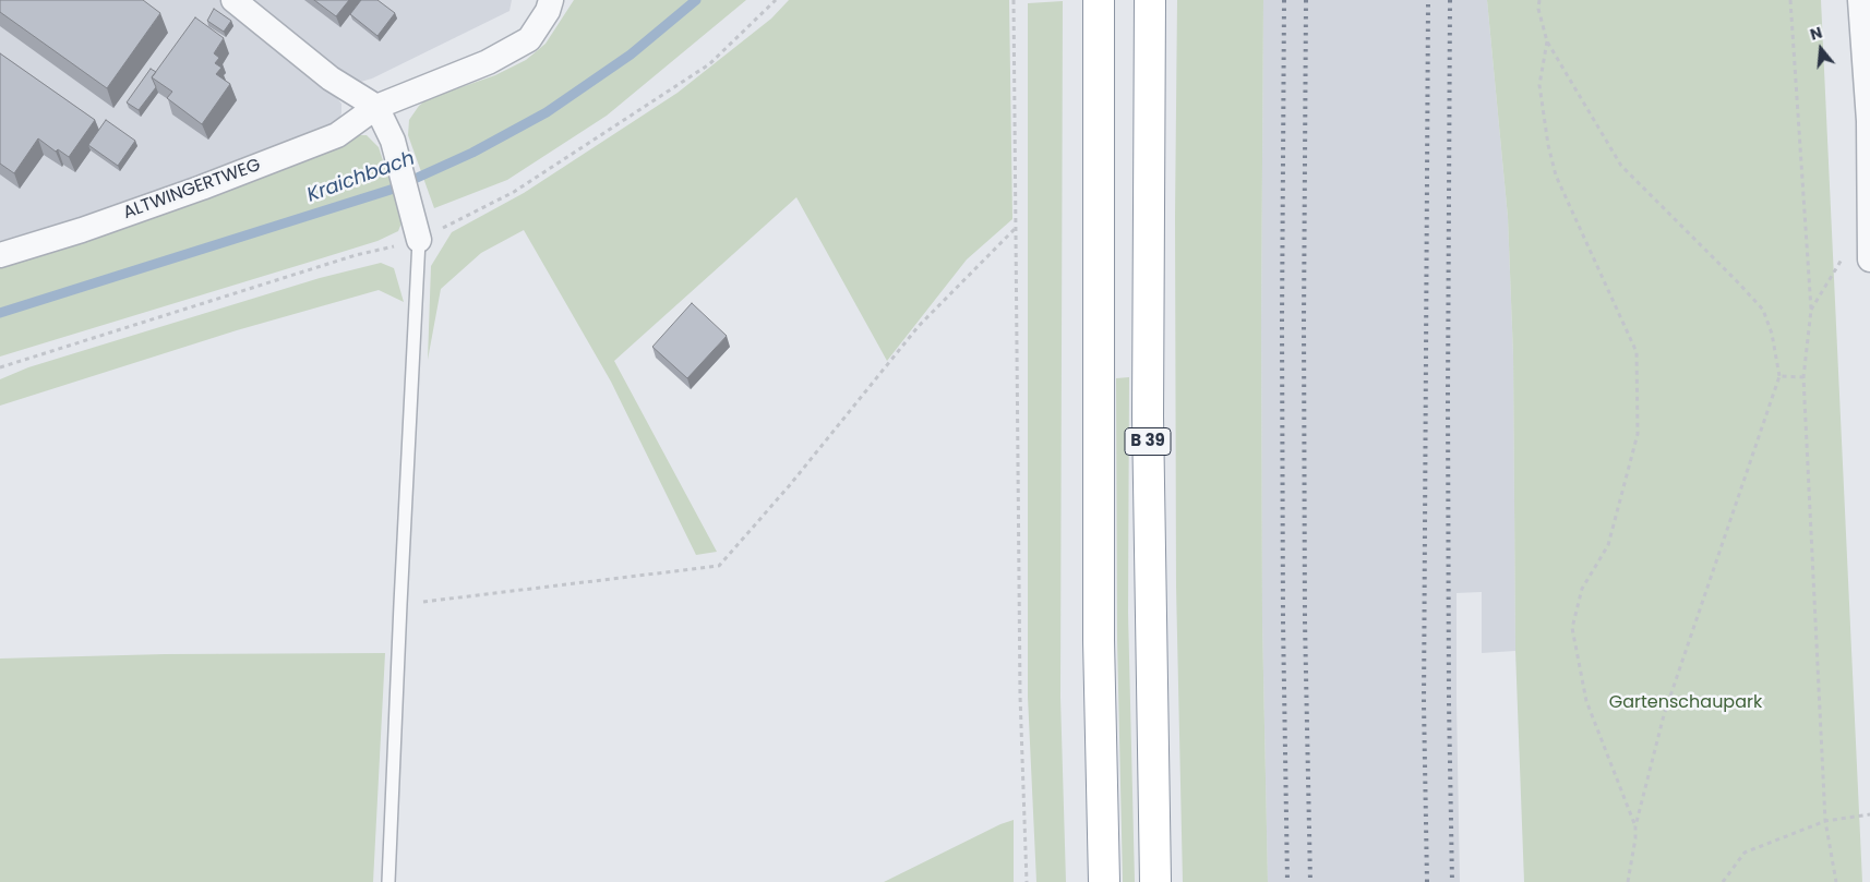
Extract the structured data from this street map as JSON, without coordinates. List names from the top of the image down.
{
  "streets": {
    "highway": ["B 39"],
    "street": ["ALTWINGERTWEG"]
  },
  "water": ["Kraichbach"],
  "parks": ["Gartenschaupark"],
  "north": "top"
}
